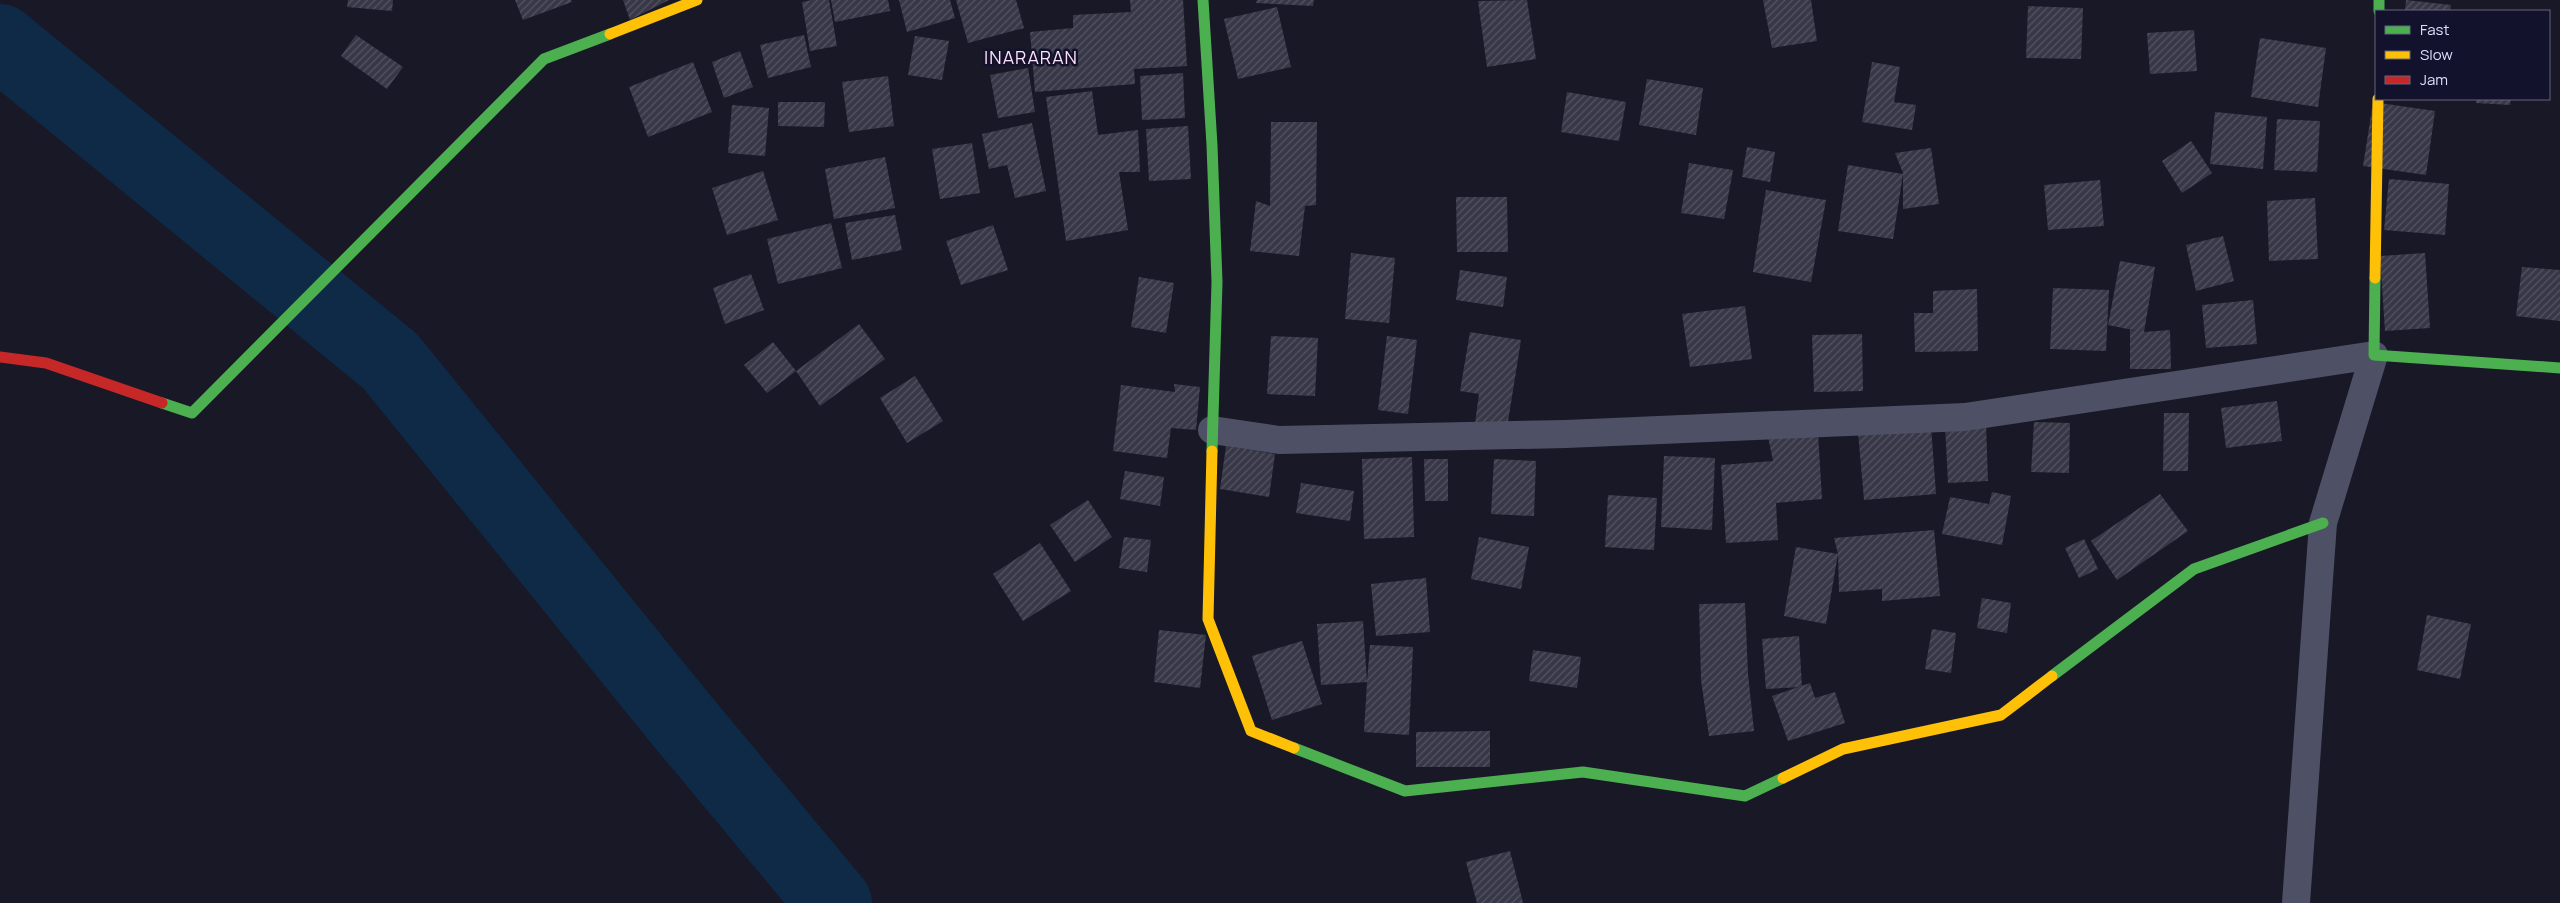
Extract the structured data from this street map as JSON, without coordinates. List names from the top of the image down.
{
  "districts": ["INARARAN"],
  "legend": ["Fast", "Slow", "Jam"]
}
